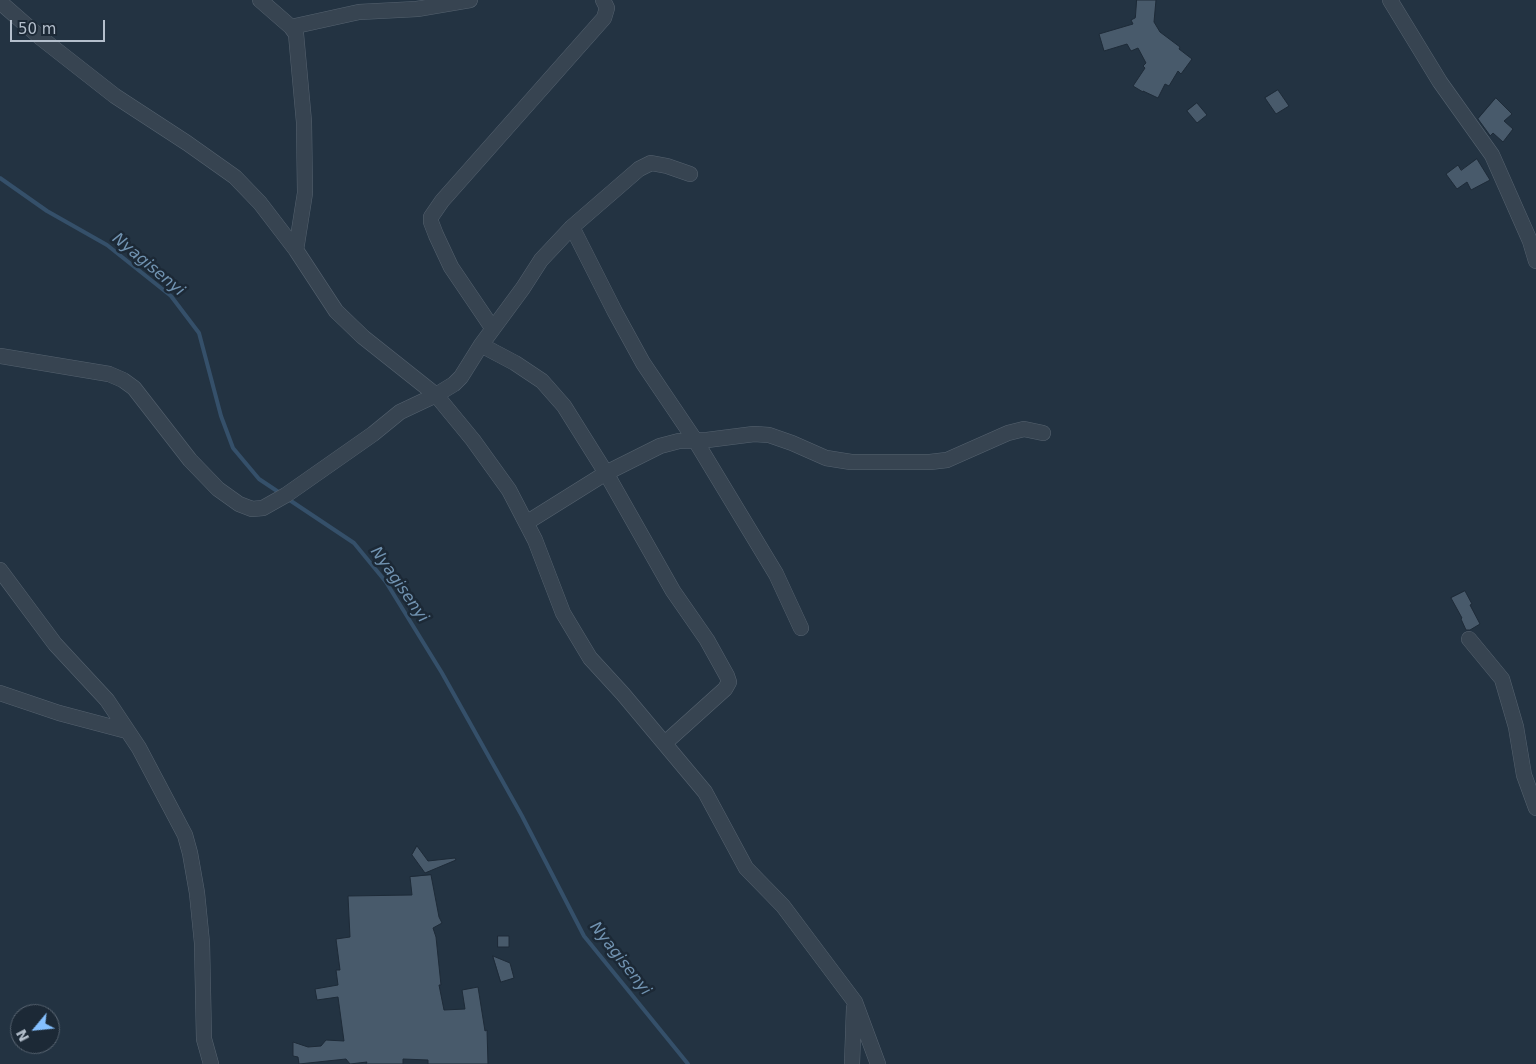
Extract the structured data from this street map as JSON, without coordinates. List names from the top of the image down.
{
  "water": ["Nyagisenyi"],
  "scale_bar": "50 m",
  "north": "bottom left"
}
